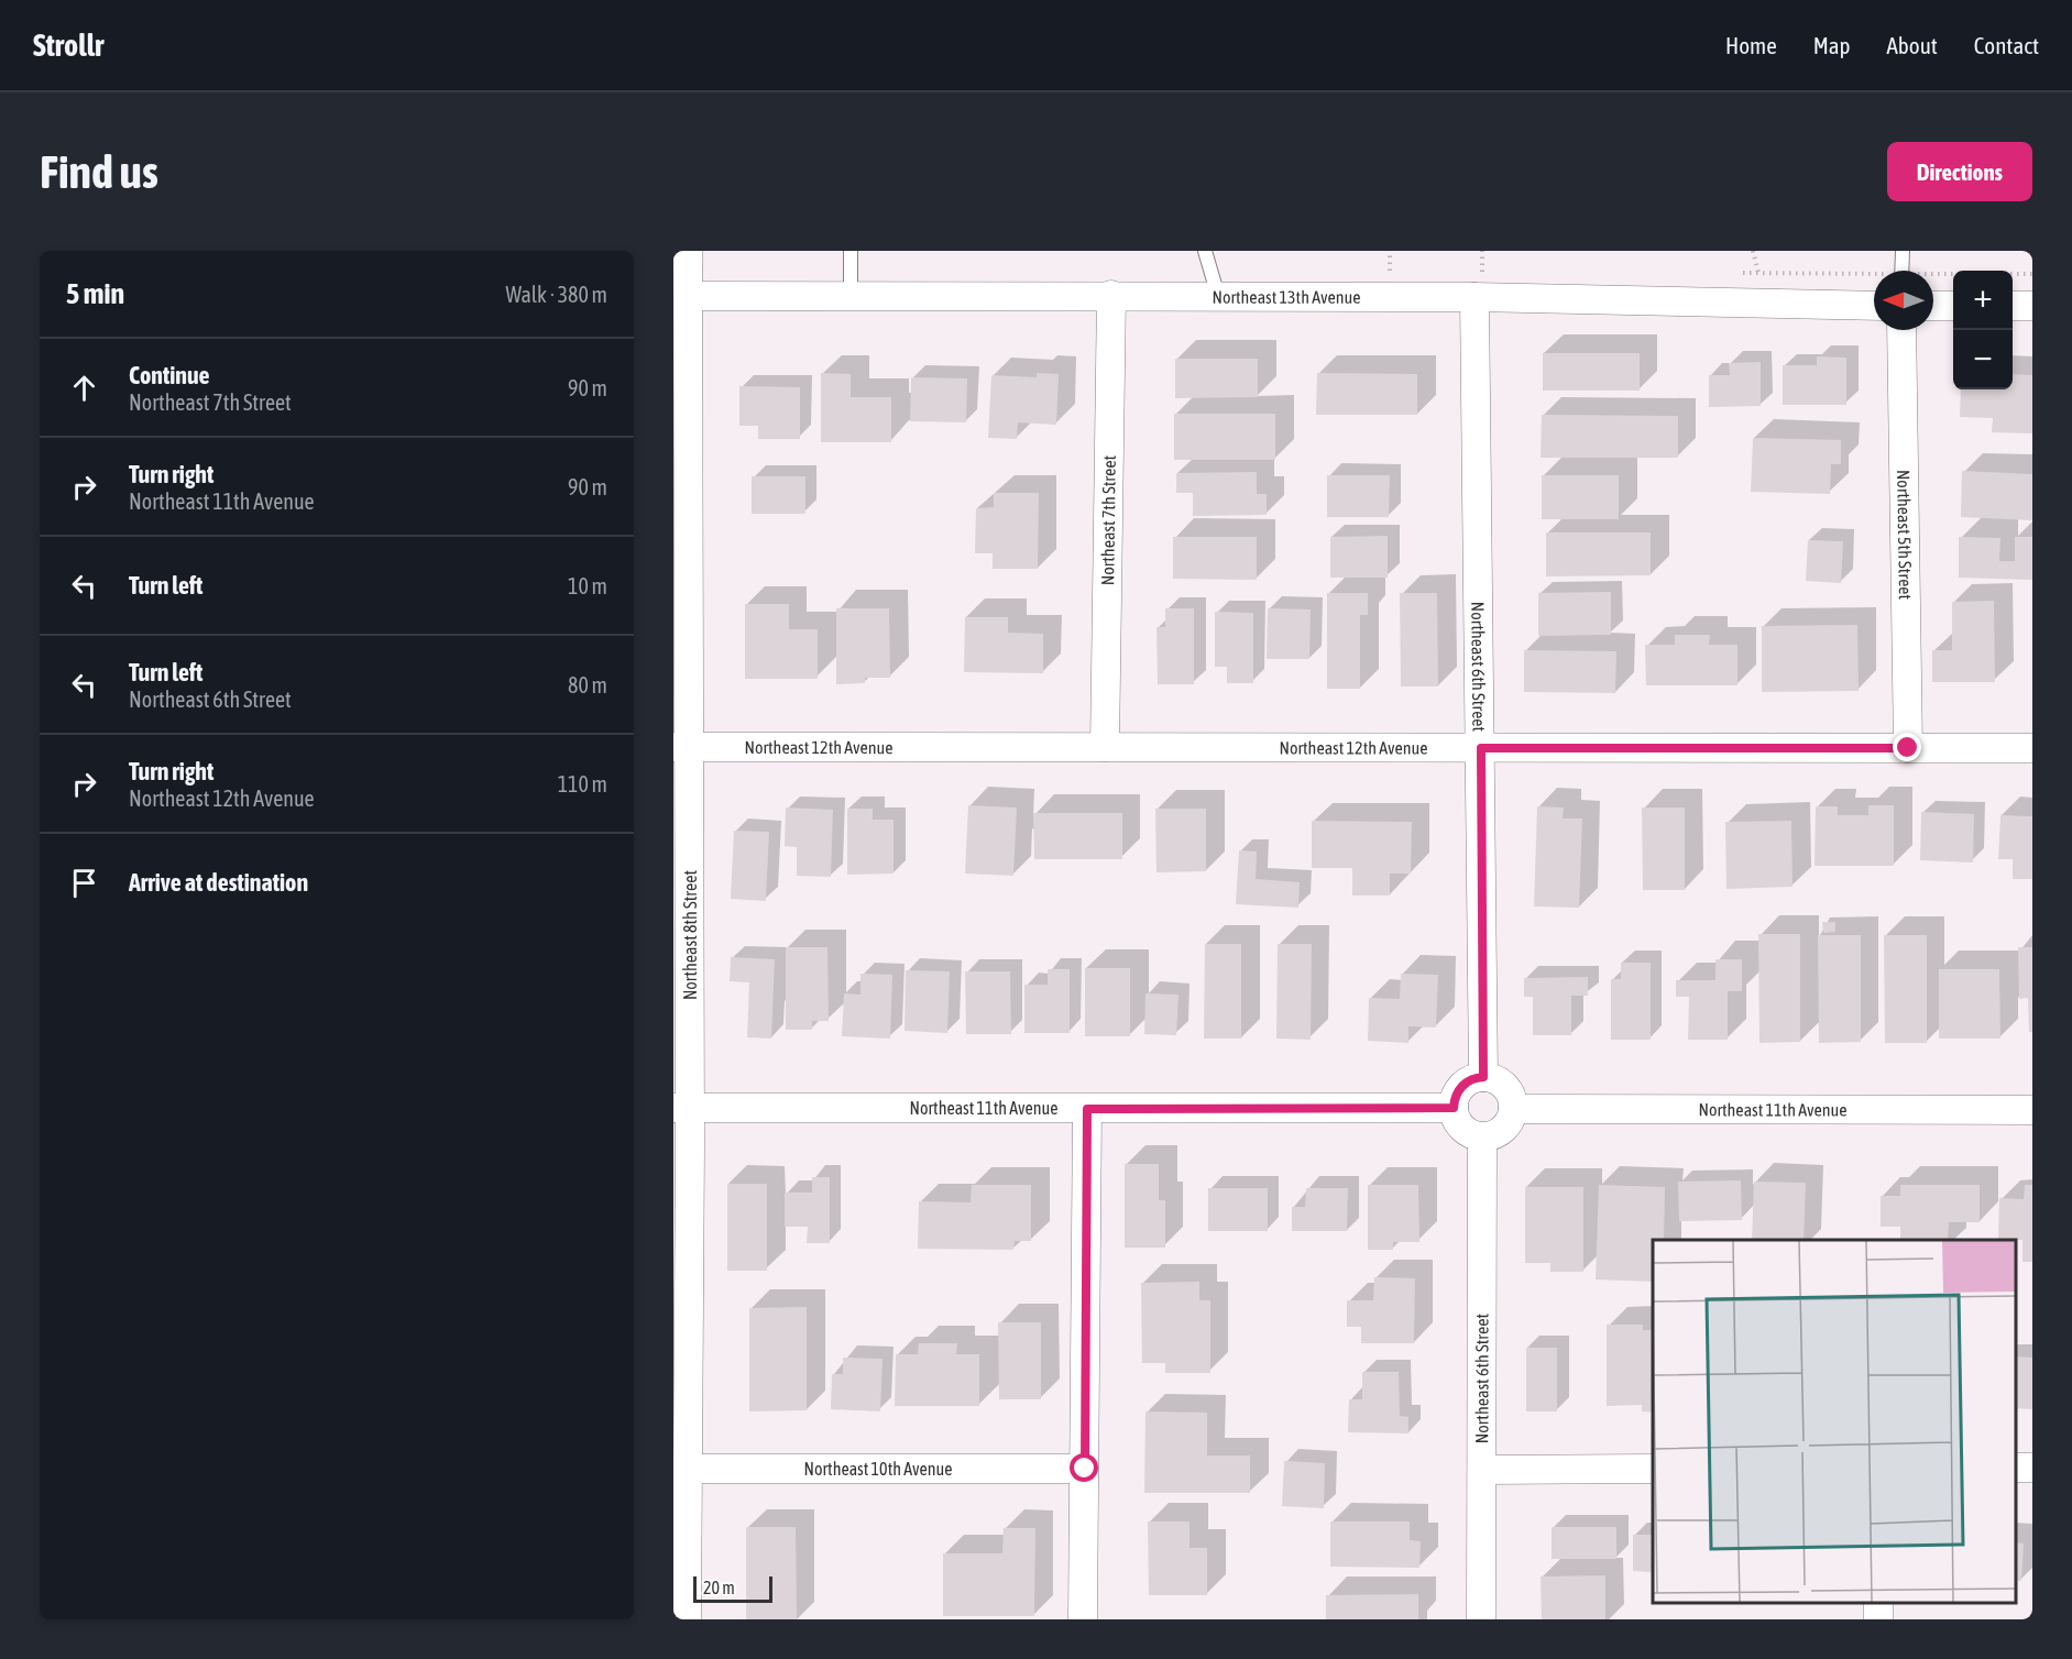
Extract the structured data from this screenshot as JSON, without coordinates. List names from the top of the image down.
{
  "streets": {
    "street": [
      "Northeast 13th Avenue",
      "Northeast 7th Street",
      "Northeast 5th Street",
      "Northeast 6th Street",
      "Northeast 12th Avenue",
      "Northeast 8th Street",
      "Northeast 11th Avenue",
      "Northeast 10th Avenue"
    ]
  },
  "crossings": [
    ["Northeast 13th Avenue", "Northeast 7th Street"],
    ["Northeast 13th Avenue", "Northeast 6th Street"],
    ["Northeast 13th Avenue", "Northeast 8th Street"],
    ["Northeast 7th Street", "Northeast 12th Avenue"],
    ["Northeast 5th Street", "Northeast 12th Avenue"],
    ["Northeast 6th Street", "Northeast 12th Avenue"],
    ["Northeast 6th Street", "Northeast 11th Avenue"],
    ["Northeast 12th Avenue", "Northeast 8th Street"],
    ["Northeast 8th Street", "Northeast 11th Avenue"],
    ["Northeast 8th Street", "Northeast 10th Avenue"]
  ],
  "scale_bar": "20 m",
  "north": "left",
  "page": {
    "header": "Strollr",
    "nav": [
      "Home",
      "Map",
      "About",
      "Contact"
    ],
    "buttons": "Directions",
    "title": "Find us",
    "heading": ["5 min", "Walk · 380 m"],
    "map_buttons": ["+", "−"],
    "list": [
      ["Continue", "Northeast 7th Street", "90 m"],
      ["Turn right", "Northeast 11th Avenue", "90 m"],
      ["Turn left", "10 m"],
      ["Turn left", "Northeast 6th Street", "80 m"],
      ["Turn right", "Northeast 12th Avenue", "110 m"],
      "Arrive at destination"
    ],
    "scale": "20 m"
  }
}
